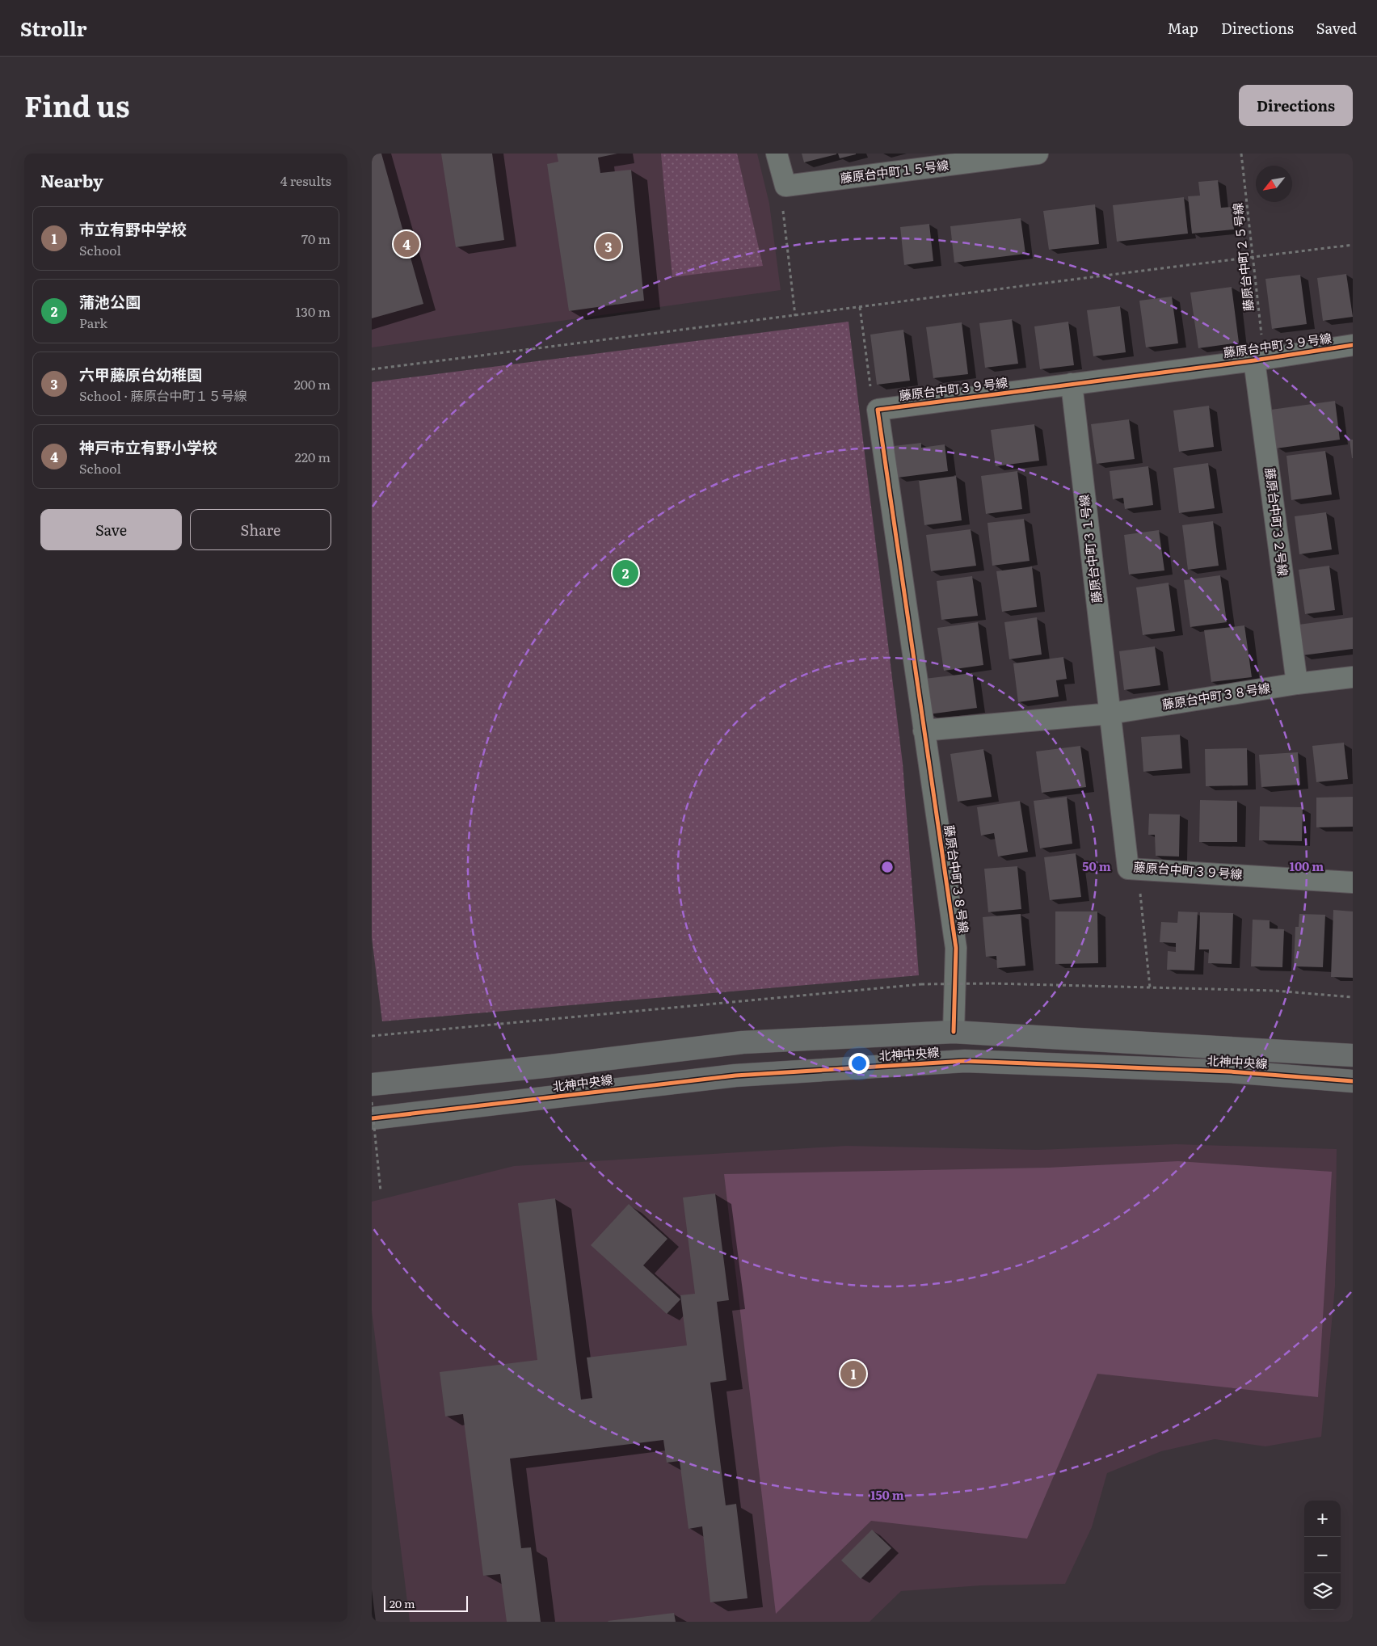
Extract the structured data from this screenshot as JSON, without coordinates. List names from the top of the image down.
{
  "streets": {
    "street": [
      "藤原台中町１５号線",
      "藤原台中町３９号線",
      "藤原台中町３２号線",
      "藤原台中町３１号線",
      "藤原台中町３８号線",
      "北神中央線"
    ],
    "path": ["藤原台中町２５号線"]
  },
  "crossings": [
    ["藤原台中町２５号線", "藤原台中町３９号線"],
    ["藤原台中町２５号線", "藤原台中町３２号線"],
    ["藤原台中町３９号線", "藤原台中町３２号線"],
    ["藤原台中町３９号線", "藤原台中町３１号線"],
    ["藤原台中町３９号線", "藤原台中町３８号線"],
    ["藤原台中町３２号線", "藤原台中町３８号線"],
    ["藤原台中町３１号線", "藤原台中町３８号線"],
    ["藤原台中町３８号線", "北神中央線"]
  ],
  "scale_bar": "20 m",
  "north": "bottom left",
  "page": {
    "header": "Strollr",
    "nav": ["Map", "Directions", "Saved"],
    "title": "Find us",
    "buttons": [
      "Directions",
      ["Save", "Share"]
    ],
    "heading": ["Nearby", "4 results"],
    "list": [
      {
        "mark": "1",
        "name": "市立有野中学校",
        "note": "School",
        "value": "70 m"
      },
      {
        "mark": "2",
        "name": "蒲池公園",
        "note": "Park",
        "value": "130 m"
      },
      {
        "mark": "3",
        "name": "六甲藤原台幼稚園",
        "note": "School · 藤原台中町１５号線",
        "value": "200 m"
      },
      {
        "mark": "4",
        "name": "神戸市立有野小学校",
        "note": "School",
        "value": "220 m"
      }
    ],
    "pins": [
      "4",
      "3",
      "2",
      "1"
    ],
    "map_buttons": ["+", "−"],
    "scale": "20 m"
  },
  "rings": ["50 m", "100 m", "150 m"]
}
